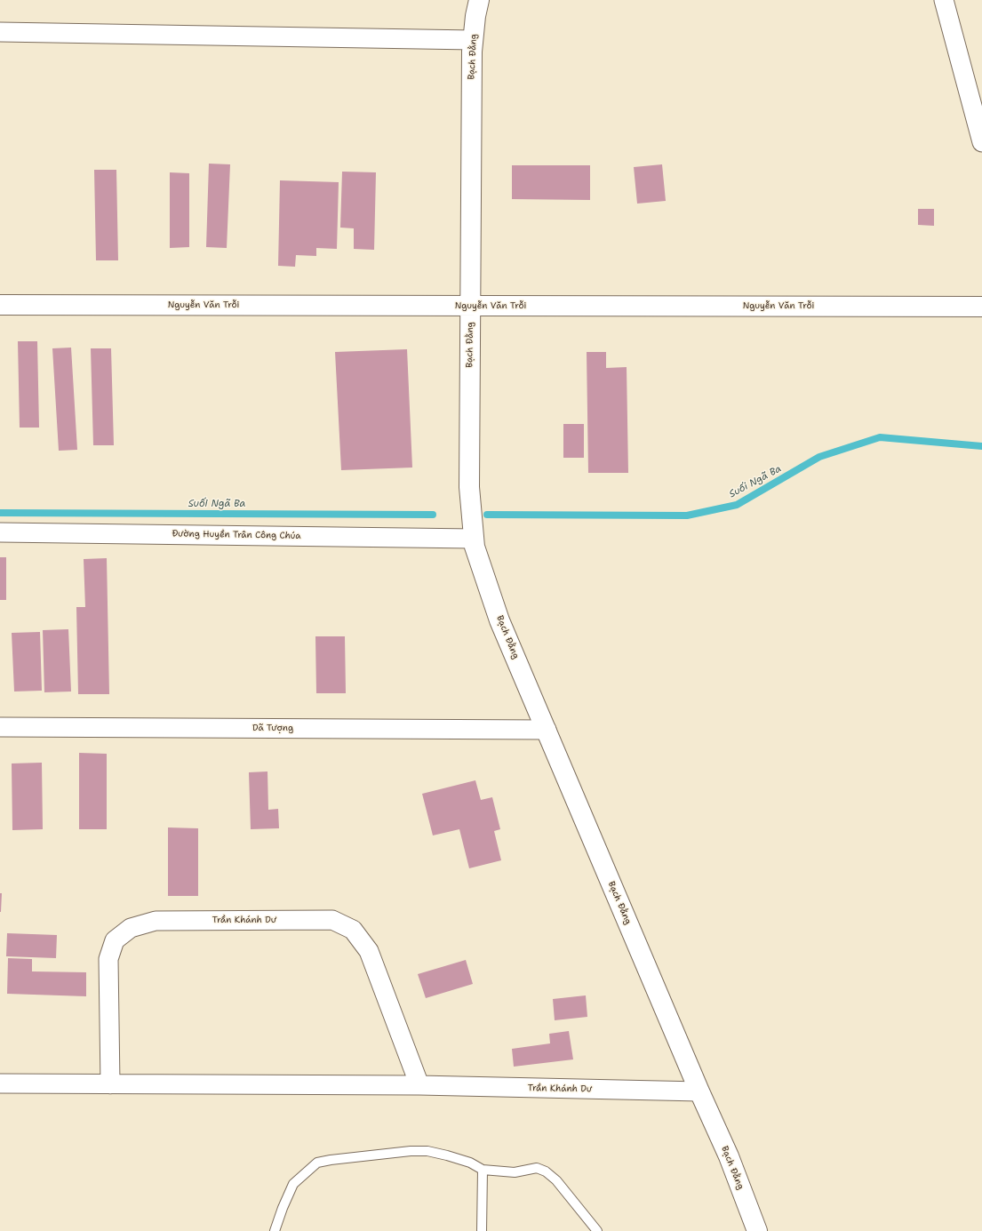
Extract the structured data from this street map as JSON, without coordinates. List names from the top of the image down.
{
  "streets": {
    "street": [
      "Bạch Đằng",
      "Nguyễn Văn Trỗi",
      "Đường Huyền Trân Công Chúa",
      "Dã Tượng",
      "Trần Khánh Dư"
    ]
  },
  "crossings": [
    ["Bạch Đằng", "Nguyễn Văn Trỗi"],
    ["Bạch Đằng", "Đường Huyền Trân Công Chúa"],
    ["Bạch Đằng", "Dã Tượng"],
    ["Bạch Đằng", "Trần Khánh Dư"]
  ],
  "water": ["Suối Ngã Ba"]
}
